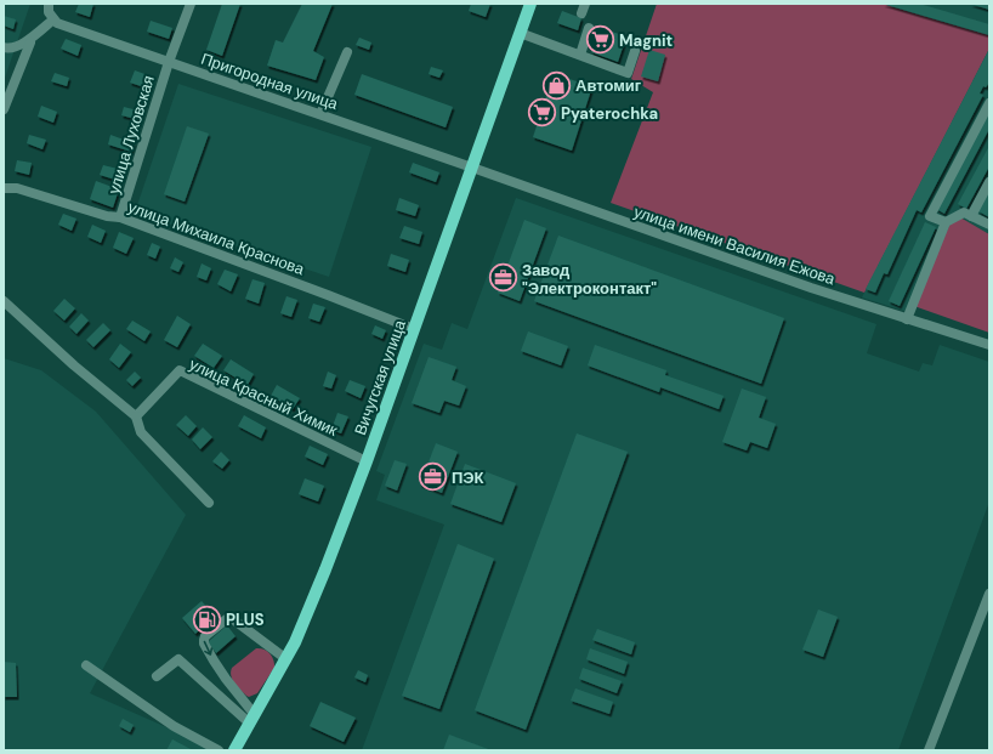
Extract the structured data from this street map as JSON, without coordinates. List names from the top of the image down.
{
  "streets": {
    "main road": ["Вичугская улица"],
    "street": [
      "Пригородная улица",
      "улица Луховская",
      "улица Михаила Краснова",
      "улица имени Василия Ежова",
      "улица Красный Химик"
    ]
  },
  "crossings": [
    ["Пригородная улица", "улица Луховская"],
    ["Пригородная улица", "улица имени Василия Ежова"],
    ["Пригородная улица", "Вичугская улица"],
    ["улица Луховская", "улица Михаила Краснова"],
    ["улица Михаила Краснова", "Вичугская улица"],
    ["улица имени Василия Ежова", "Вичугская улица"],
    ["Вичугская улица", "улица Красный Химик"]
  ],
  "places": {
    "supermarket": ["Magnit", "Pyaterochka"],
    "shop": ["Автомиг"],
    "office": ["Завод \"Электроконтакт\"", "ПЭК"],
    "fuel station": ["PLUS"]
  }
}
